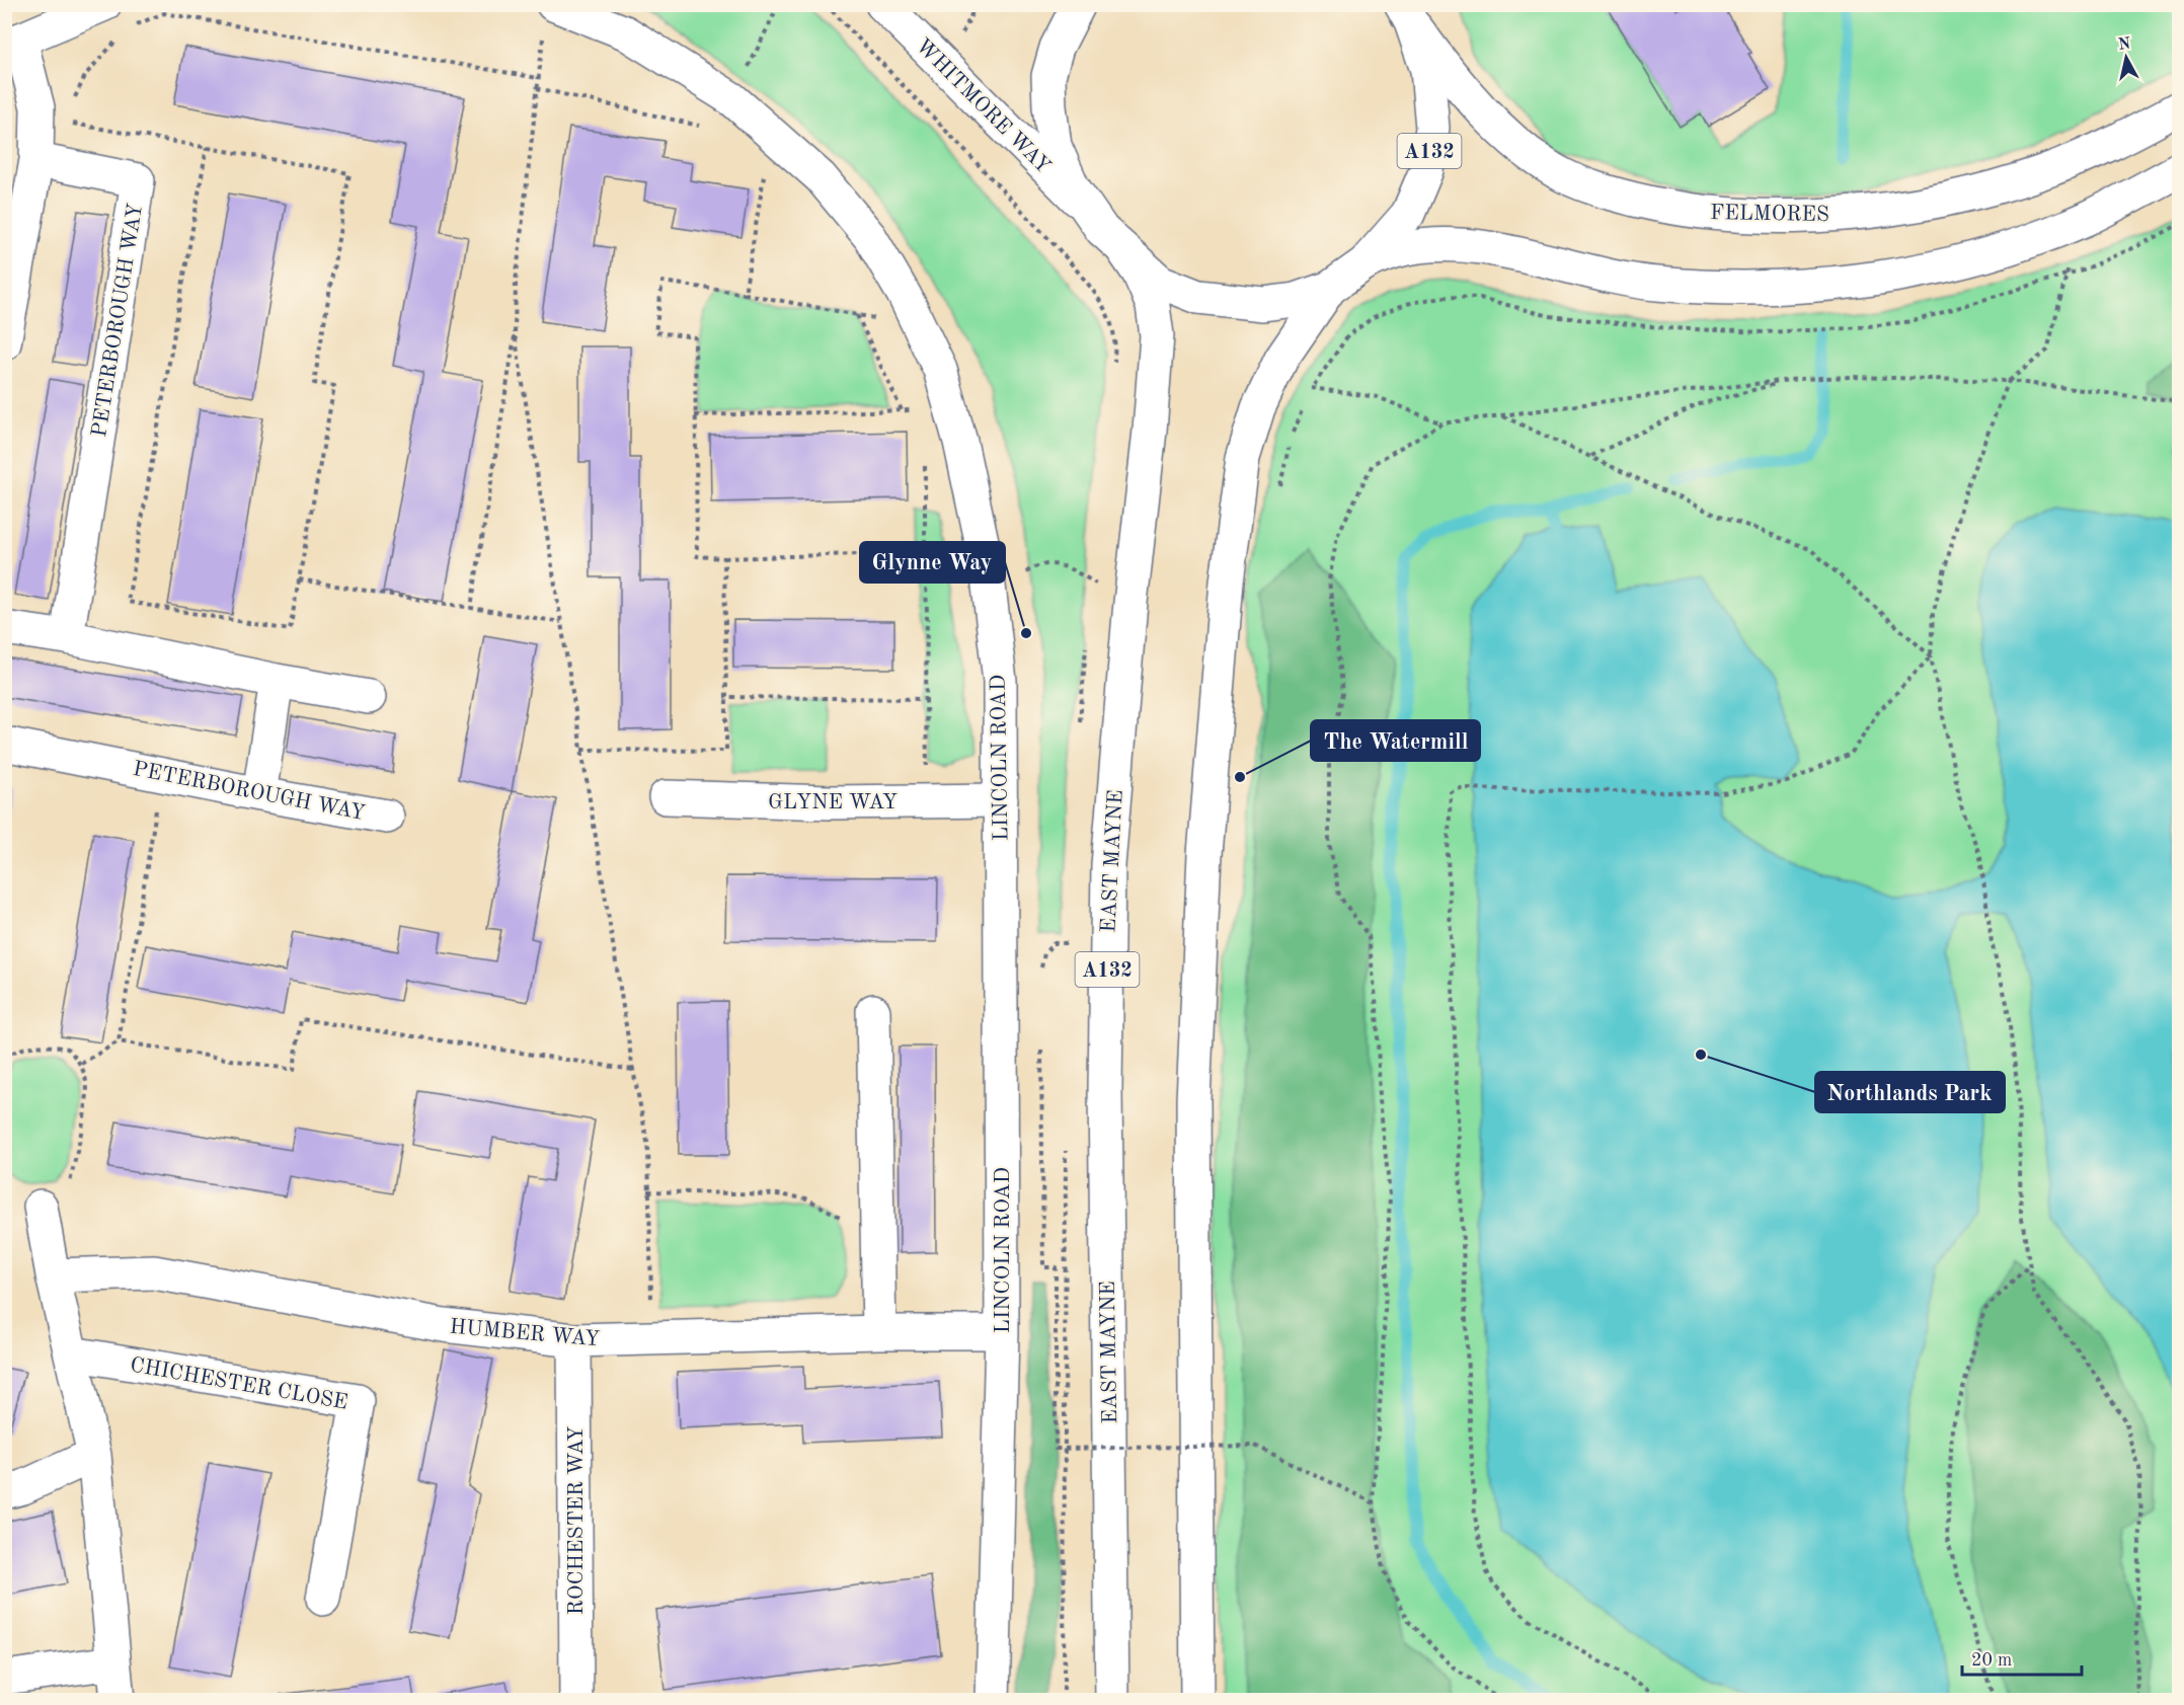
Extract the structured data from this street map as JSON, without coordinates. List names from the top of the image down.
{
  "streets": {
    "street": [
      "WHITMORE WAY",
      "A132",
      "FELMORES",
      "PETERBOROUGH WAY",
      "LINCOLN ROAD",
      "GLYNE WAY",
      "EAST MAYNE",
      "HUMBER WAY",
      "CHICHESTER CLOSE",
      "ROCHESTER WAY"
    ]
  },
  "crossings": [
    ["WHITMORE WAY", "A132"],
    ["A132", "FELMORES"],
    ["A132", "EAST MAYNE"],
    ["LINCOLN ROAD", "GLYNE WAY"],
    ["LINCOLN ROAD", "HUMBER WAY"],
    ["HUMBER WAY", "ROCHESTER WAY"]
  ],
  "places": ["Glynne Way", "The Watermill", "Northlands Park"],
  "scale_bar": "20 m",
  "north": "top"
}
